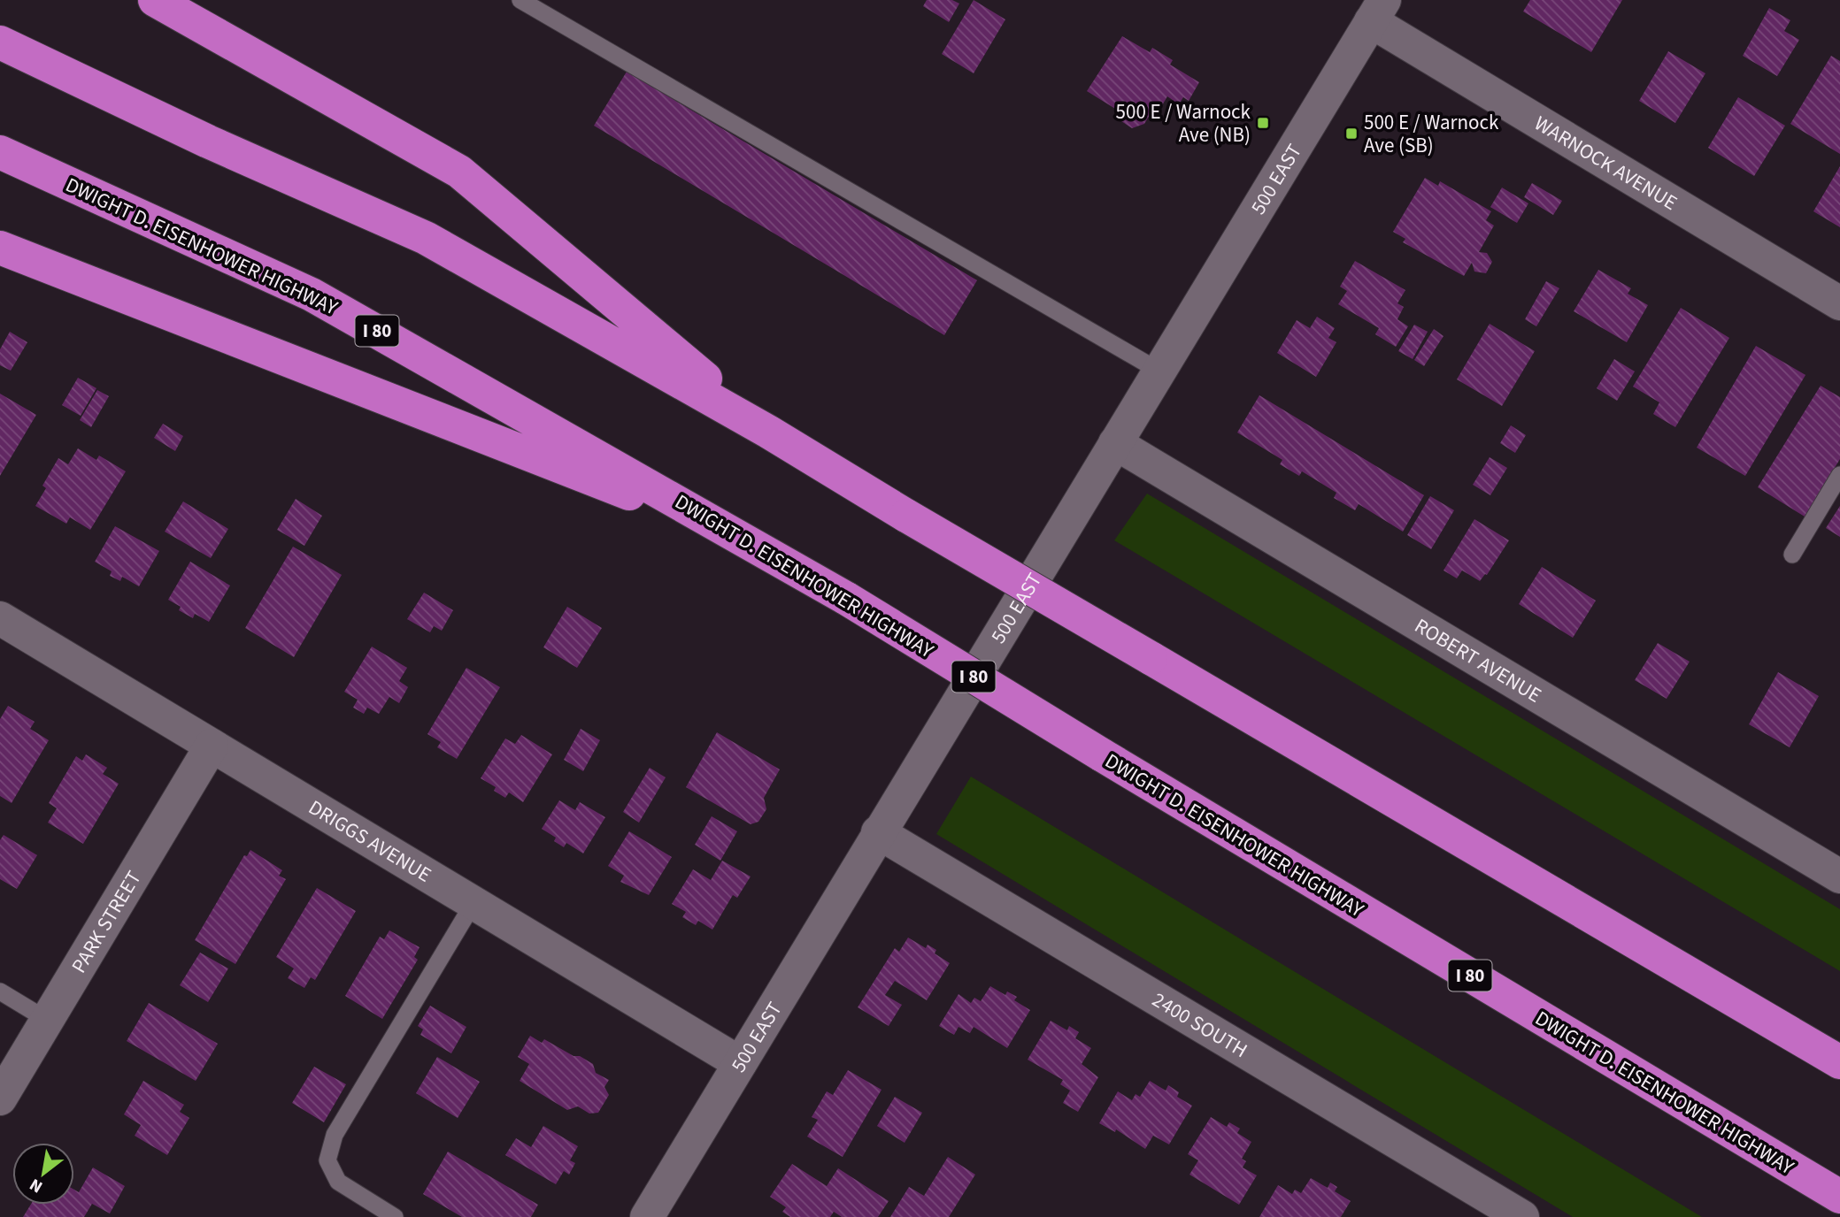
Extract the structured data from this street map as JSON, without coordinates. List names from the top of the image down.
{
  "streets": {
    "highway": ["DWIGHT D. EISENHOWER HIGHWAY", "I 80"],
    "street": [
      "WARNOCK AVENUE",
      "500 EAST",
      "ROBERT AVENUE",
      "DRIGGS AVENUE",
      "PARK STREET",
      "2400 SOUTH"
    ]
  },
  "crossings": [
    ["WARNOCK AVENUE", "500 EAST"],
    ["500 EAST", "ROBERT AVENUE"],
    ["500 EAST", "DRIGGS AVENUE"],
    ["500 EAST", "2400 SOUTH"],
    ["DRIGGS AVENUE", "PARK STREET"]
  ],
  "places": {
    "transit": ["500 E / Warnock Ave (NB)", "500 E / Warnock Ave (SB)"]
  },
  "north": "bottom left"
}
